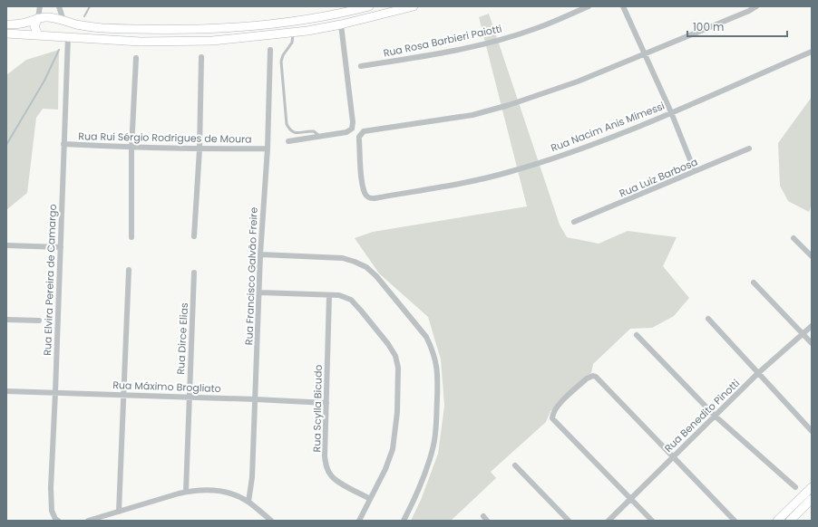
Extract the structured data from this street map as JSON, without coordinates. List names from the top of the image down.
{
  "streets": {
    "street": [
      "Rua Rosa Barbieri Paiotti",
      "Rua Nacim Anis Mimessi",
      "Rua Rui Sérgio Rodrigues de Moura",
      "Rua Luiz Barbosa",
      "Rua Francisco Galvão Freire",
      "Rua Elvira Pereira de Camargo",
      "Rua Dirce Elias",
      "Rua Máximo Brogliato",
      "Rua Scylla Bicudo",
      "Rua Benedito Pinotti"
    ]
  },
  "crossings": [
    ["Rua Rui Sérgio Rodrigues de Moura", "Rua Francisco Galvão Freire"],
    ["Rua Rui Sérgio Rodrigues de Moura", "Rua Elvira Pereira de Camargo"],
    ["Rua Francisco Galvão Freire", "Rua Máximo Brogliato"],
    ["Rua Elvira Pereira de Camargo", "Rua Máximo Brogliato"],
    ["Rua Dirce Elias", "Rua Máximo Brogliato"],
    ["Rua Máximo Brogliato", "Rua Scylla Bicudo"]
  ],
  "scale_bar": "100 m"
}
